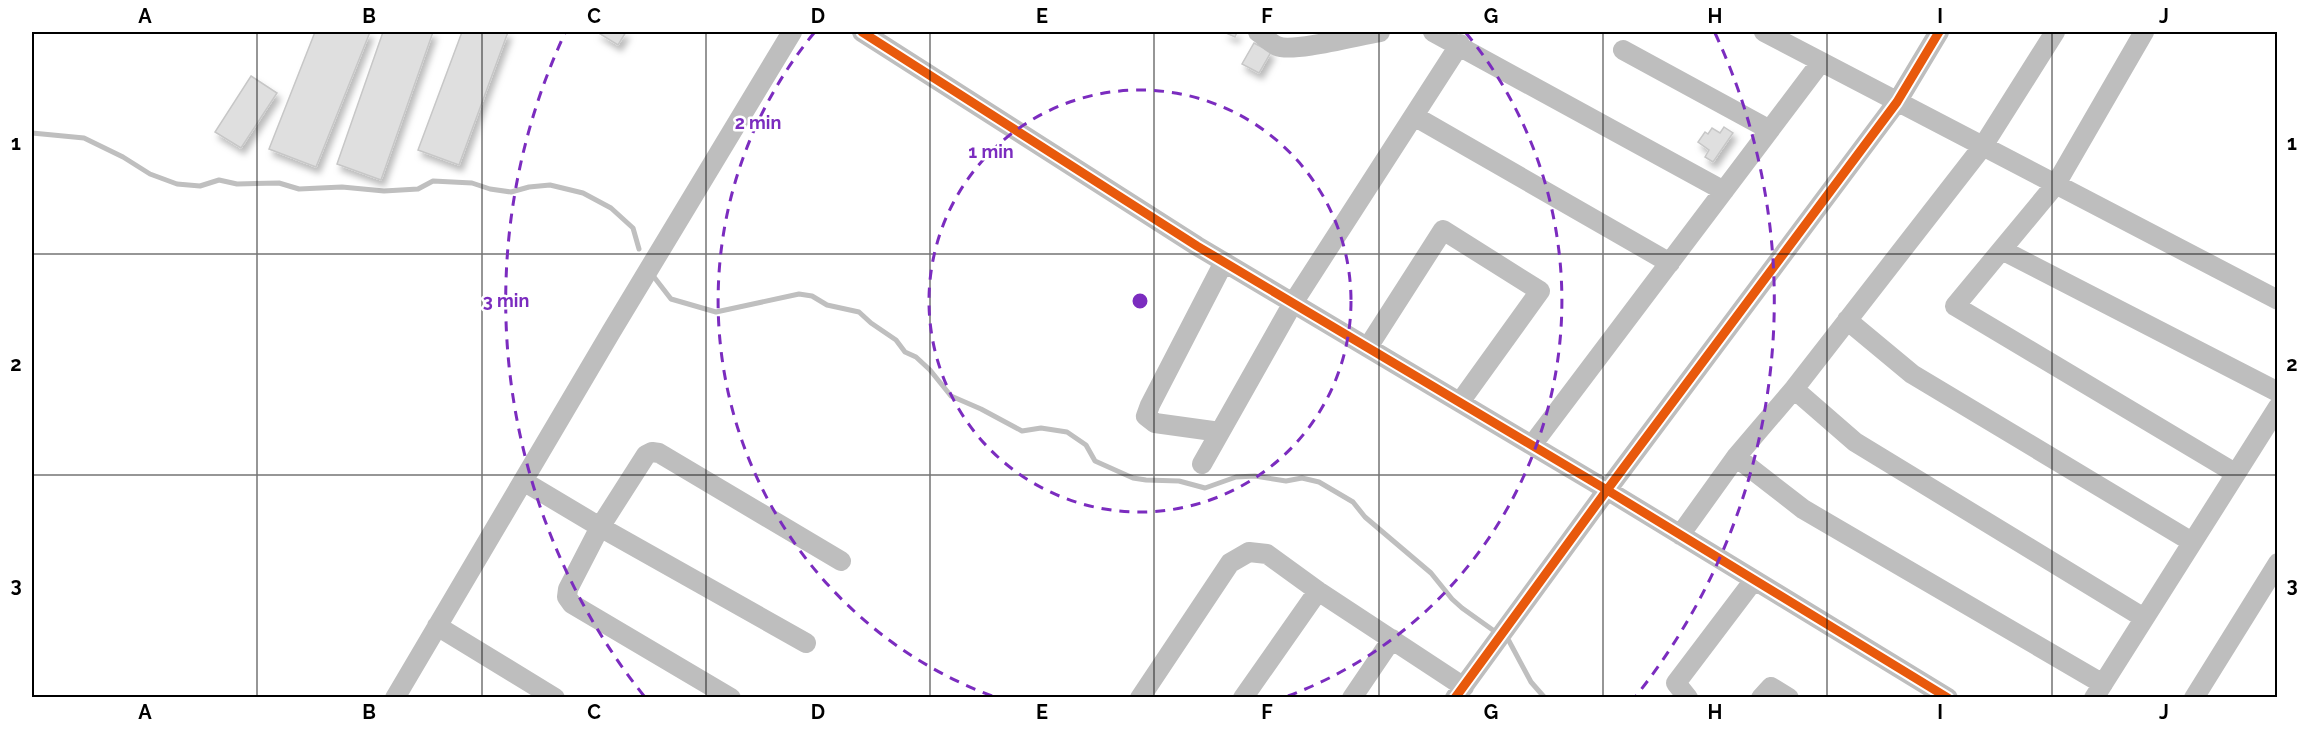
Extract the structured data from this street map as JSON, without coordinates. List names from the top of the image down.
{
  "grid": {
    "columns": [
      "A",
      "B",
      "C",
      "D",
      "E",
      "F",
      "G",
      "H",
      "I",
      "J"
    ],
    "rows": ["1", "2", "3"]
  },
  "rings": ["2 min", "1 min", "3 min"]
}
